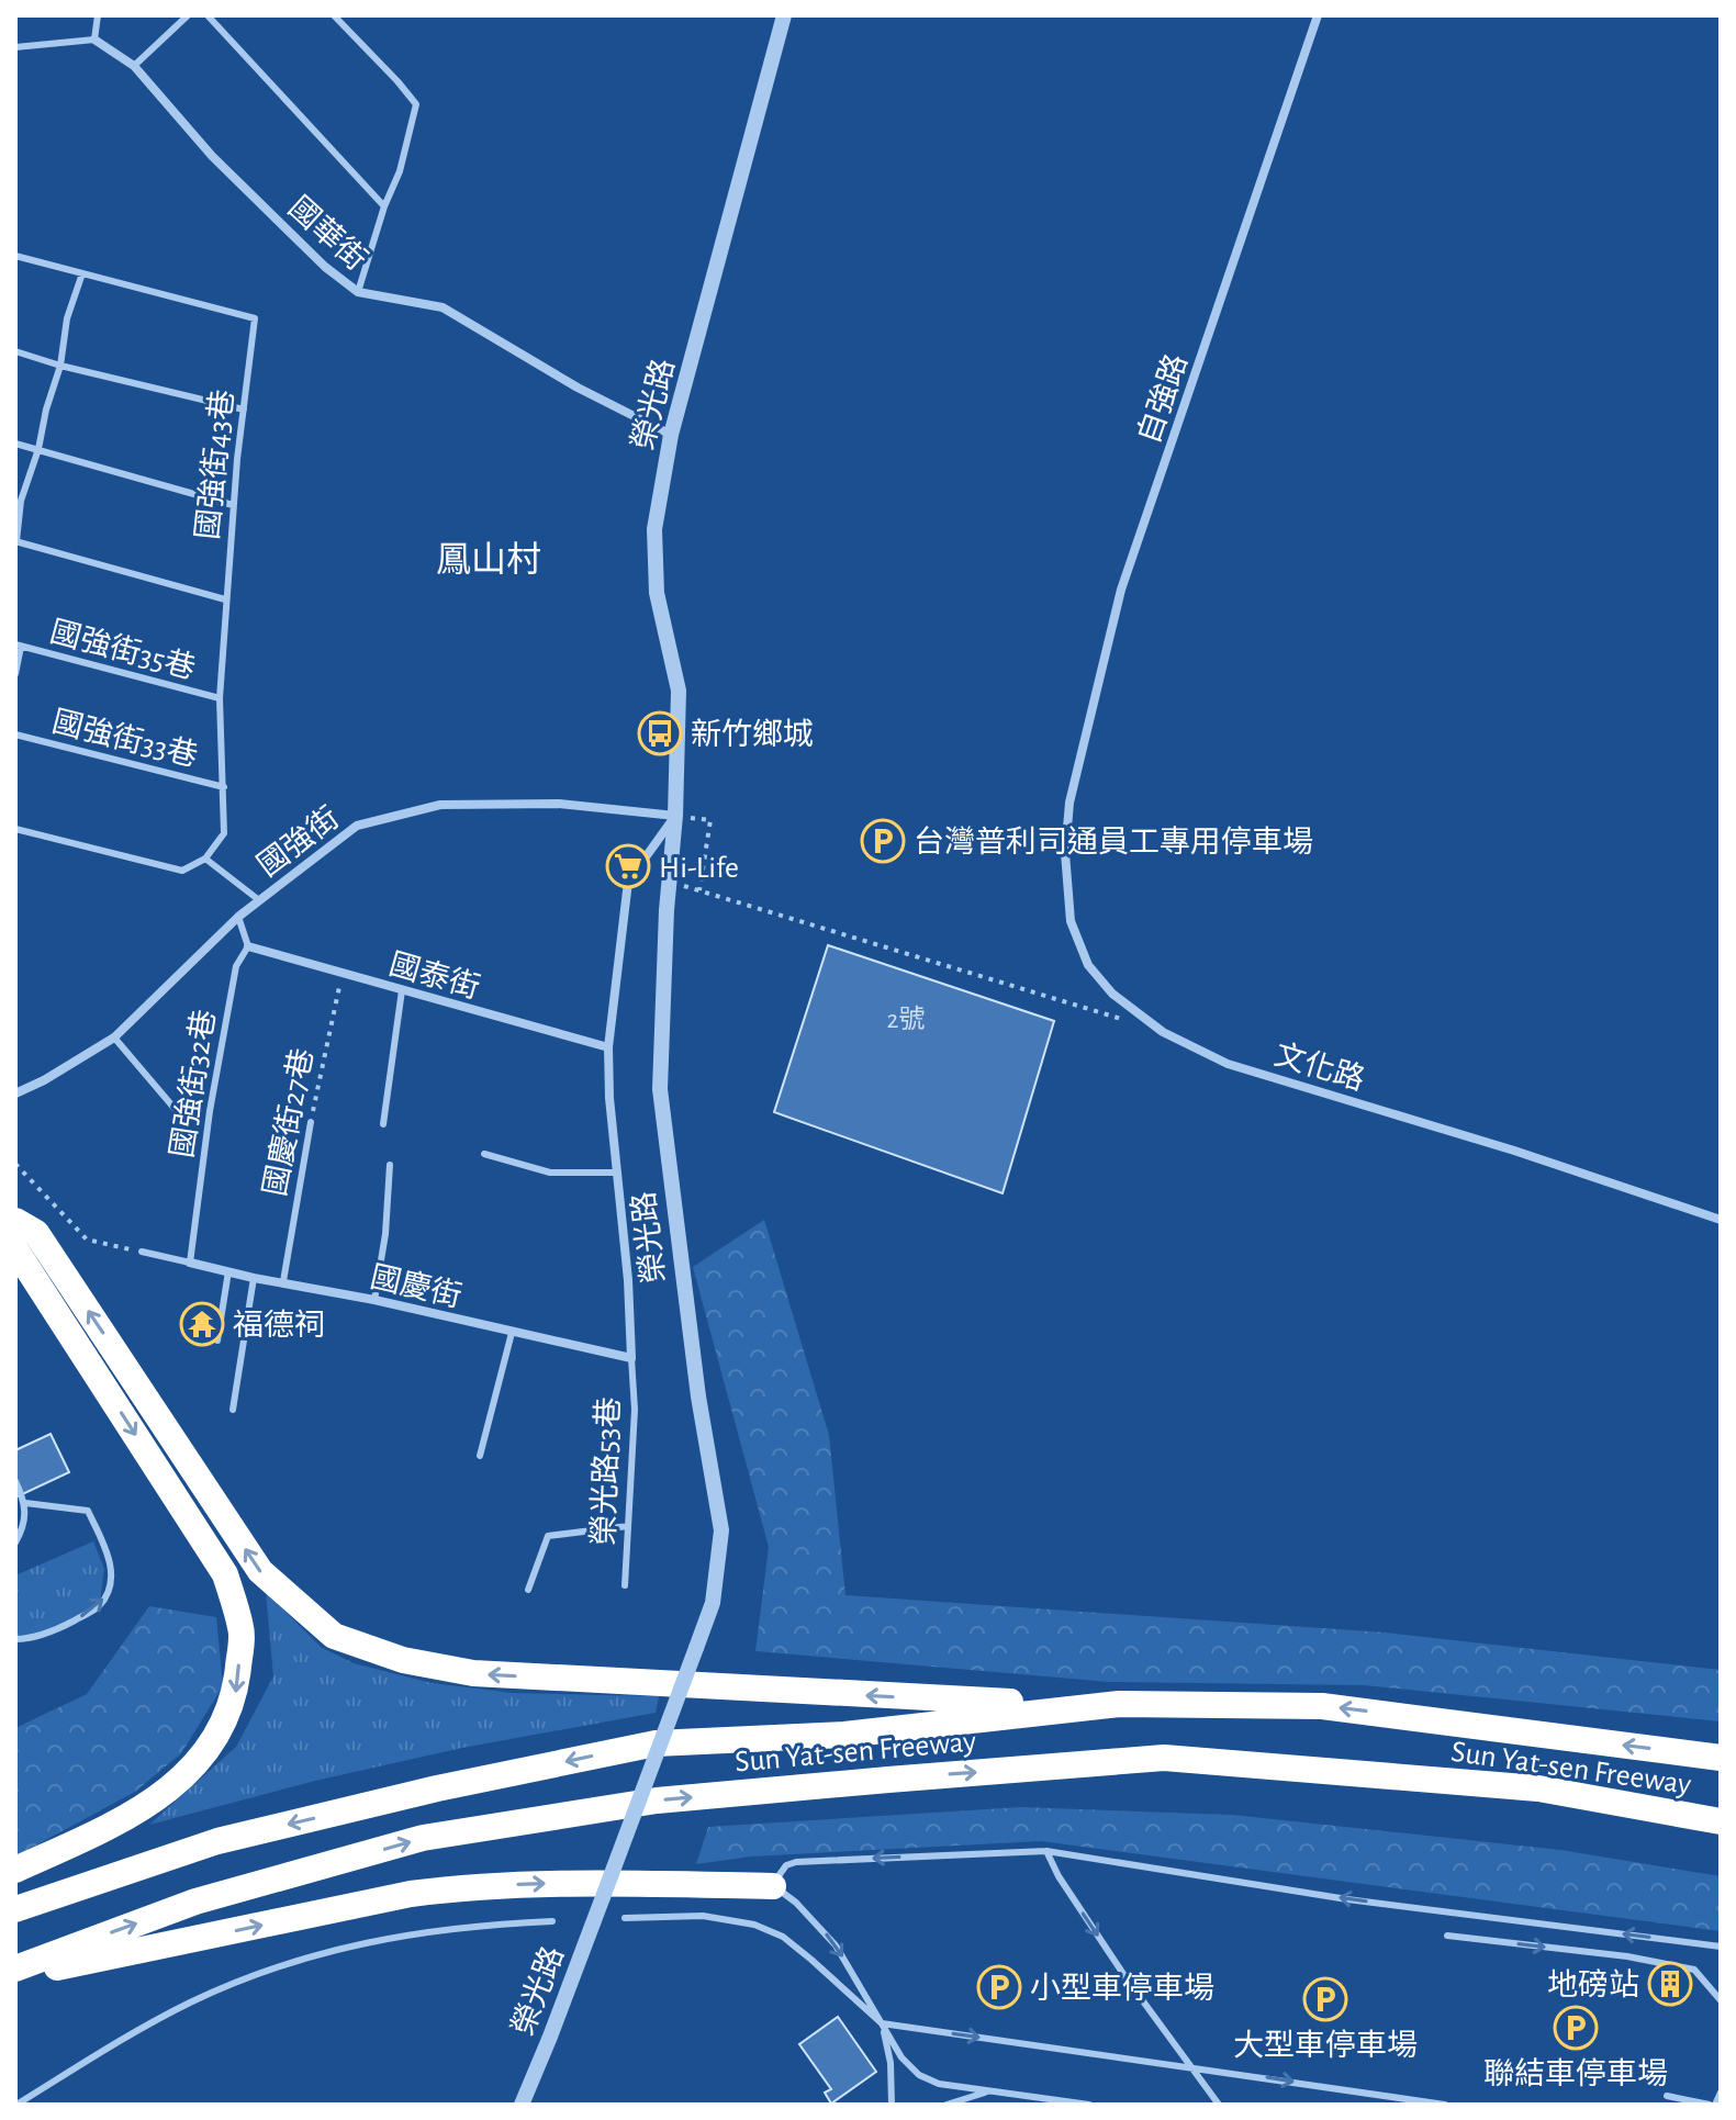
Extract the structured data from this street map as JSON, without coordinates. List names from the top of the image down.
{
  "streets": {
    "highway": ["Sun Yat-sen Freeway"],
    "street": [
      "國華街",
      "自強路",
      "榮光路",
      "國強街",
      "國泰街",
      "文化路",
      "國慶街"
    ],
    "lane": [
      "國強街43巷",
      "國強街35巷",
      "國強街33巷",
      "國強街32巷",
      "國慶街27巷",
      "榮光路53巷"
    ]
  },
  "crossings": [
    ["國華街", "榮光路"],
    ["自強路", "文化路"],
    ["榮光路", "國強街"],
    ["榮光路", "國泰街"],
    ["榮光路", "國慶街"],
    ["榮光路", "榮光路53巷"],
    ["國強街43巷", "國強街35巷"],
    ["國強街43巷", "國強街33巷"],
    ["國泰街", "國強街32巷"],
    ["國泰街", "國慶街27巷"],
    ["國強街32巷", "國慶街"],
    ["國慶街27巷", "國慶街"],
    ["國慶街", "榮光路53巷"]
  ],
  "districts": ["鳳山村"],
  "places": {
    "bus stop": ["新竹鄉城"],
    "parking": [
      "台灣普利司通員工專用停車場",
      "小型車停車場",
      "大型車停車場",
      "聯結車停車場"
    ],
    "supermarket": ["Hi-Life"],
    "temple": ["福德祠"],
    "building": ["地磅站"]
  },
  "house_numbers": ["2號"]
}
